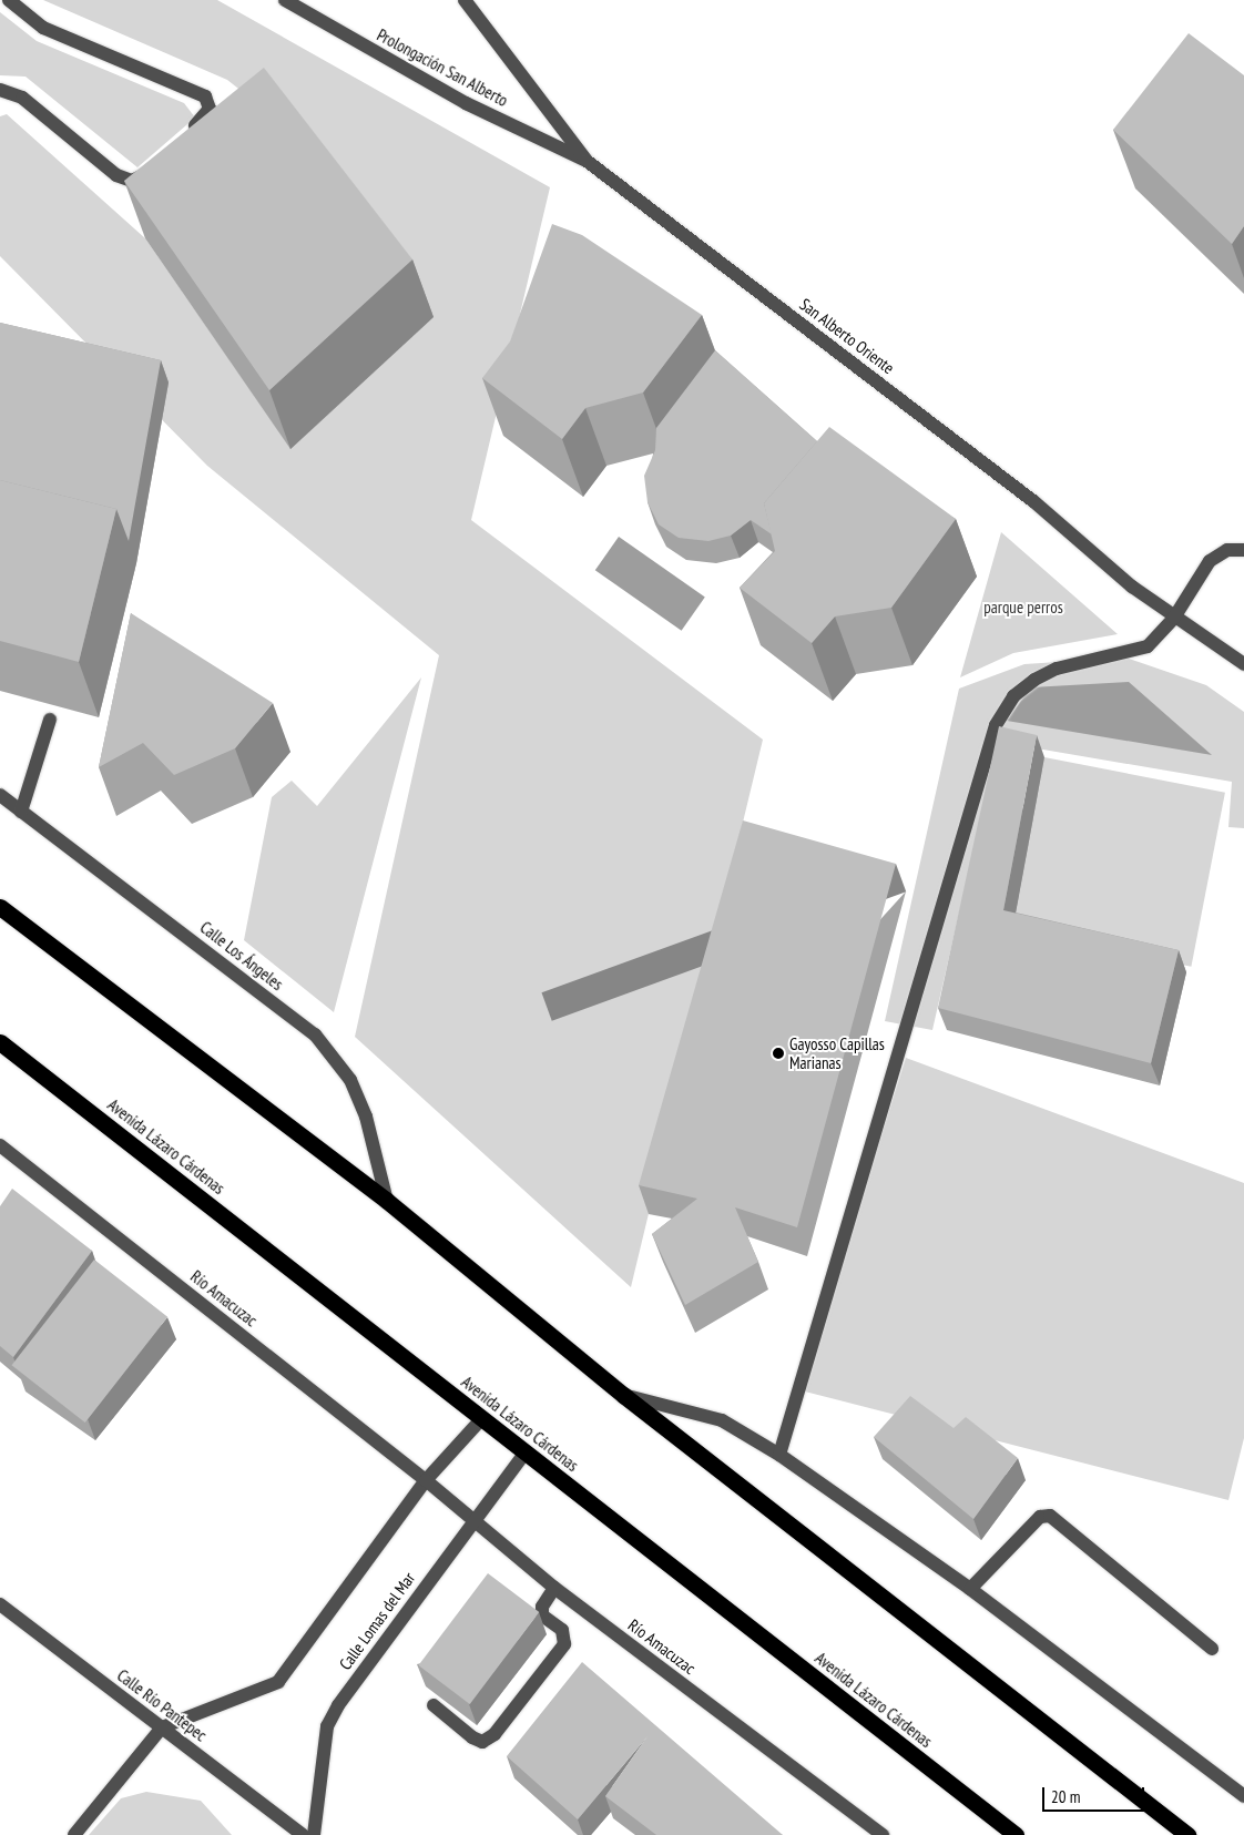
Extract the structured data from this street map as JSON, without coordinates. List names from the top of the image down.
{
  "streets": {
    "highway": ["Avenida Lázaro Cárdenas"],
    "street": [
      "Prolongación San Alberto",
      "San Alberto Oriente",
      "Calle Los Ángeles",
      "Río Amacuzac",
      "Calle Lomas del Mar",
      "Calle Río Pantepec"
    ]
  },
  "crossings": [
    ["Prolongación San Alberto", "San Alberto Oriente"],
    ["Avenida Lázaro Cárdenas", "Calle Lomas del Mar"],
    ["Río Amacuzac", "Calle Lomas del Mar"]
  ],
  "parks": ["parque perros"],
  "places": ["Gayosso Capillas Marianas"],
  "scale_bar": "20 m"
}
